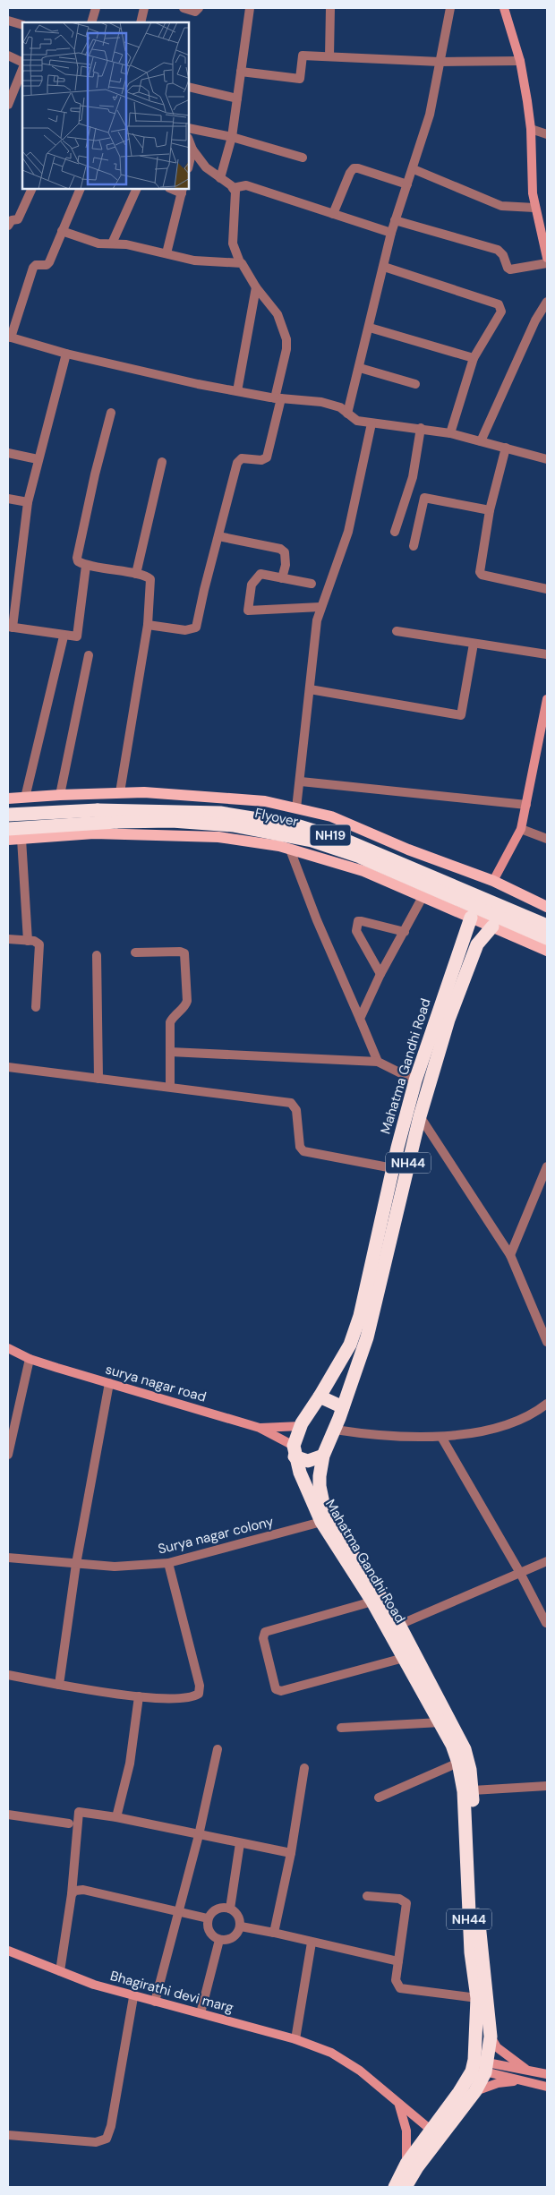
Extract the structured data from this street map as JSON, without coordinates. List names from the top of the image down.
{
  "streets": {
    "highway": [
      "Flyover",
      "NH19",
      "Mahatma Gandhi Road",
      "NH44"
    ],
    "street": ["surya nagar road", "Surya nagar colony", "Bhagirathi devi marg"]
  },
  "crossings": [
    ["Mahatma Gandhi Road", "surya nagar road"],
    ["Mahatma Gandhi Road", "Surya nagar colony"],
    ["Mahatma Gandhi Road", "Bhagirathi devi marg"]
  ]
}
